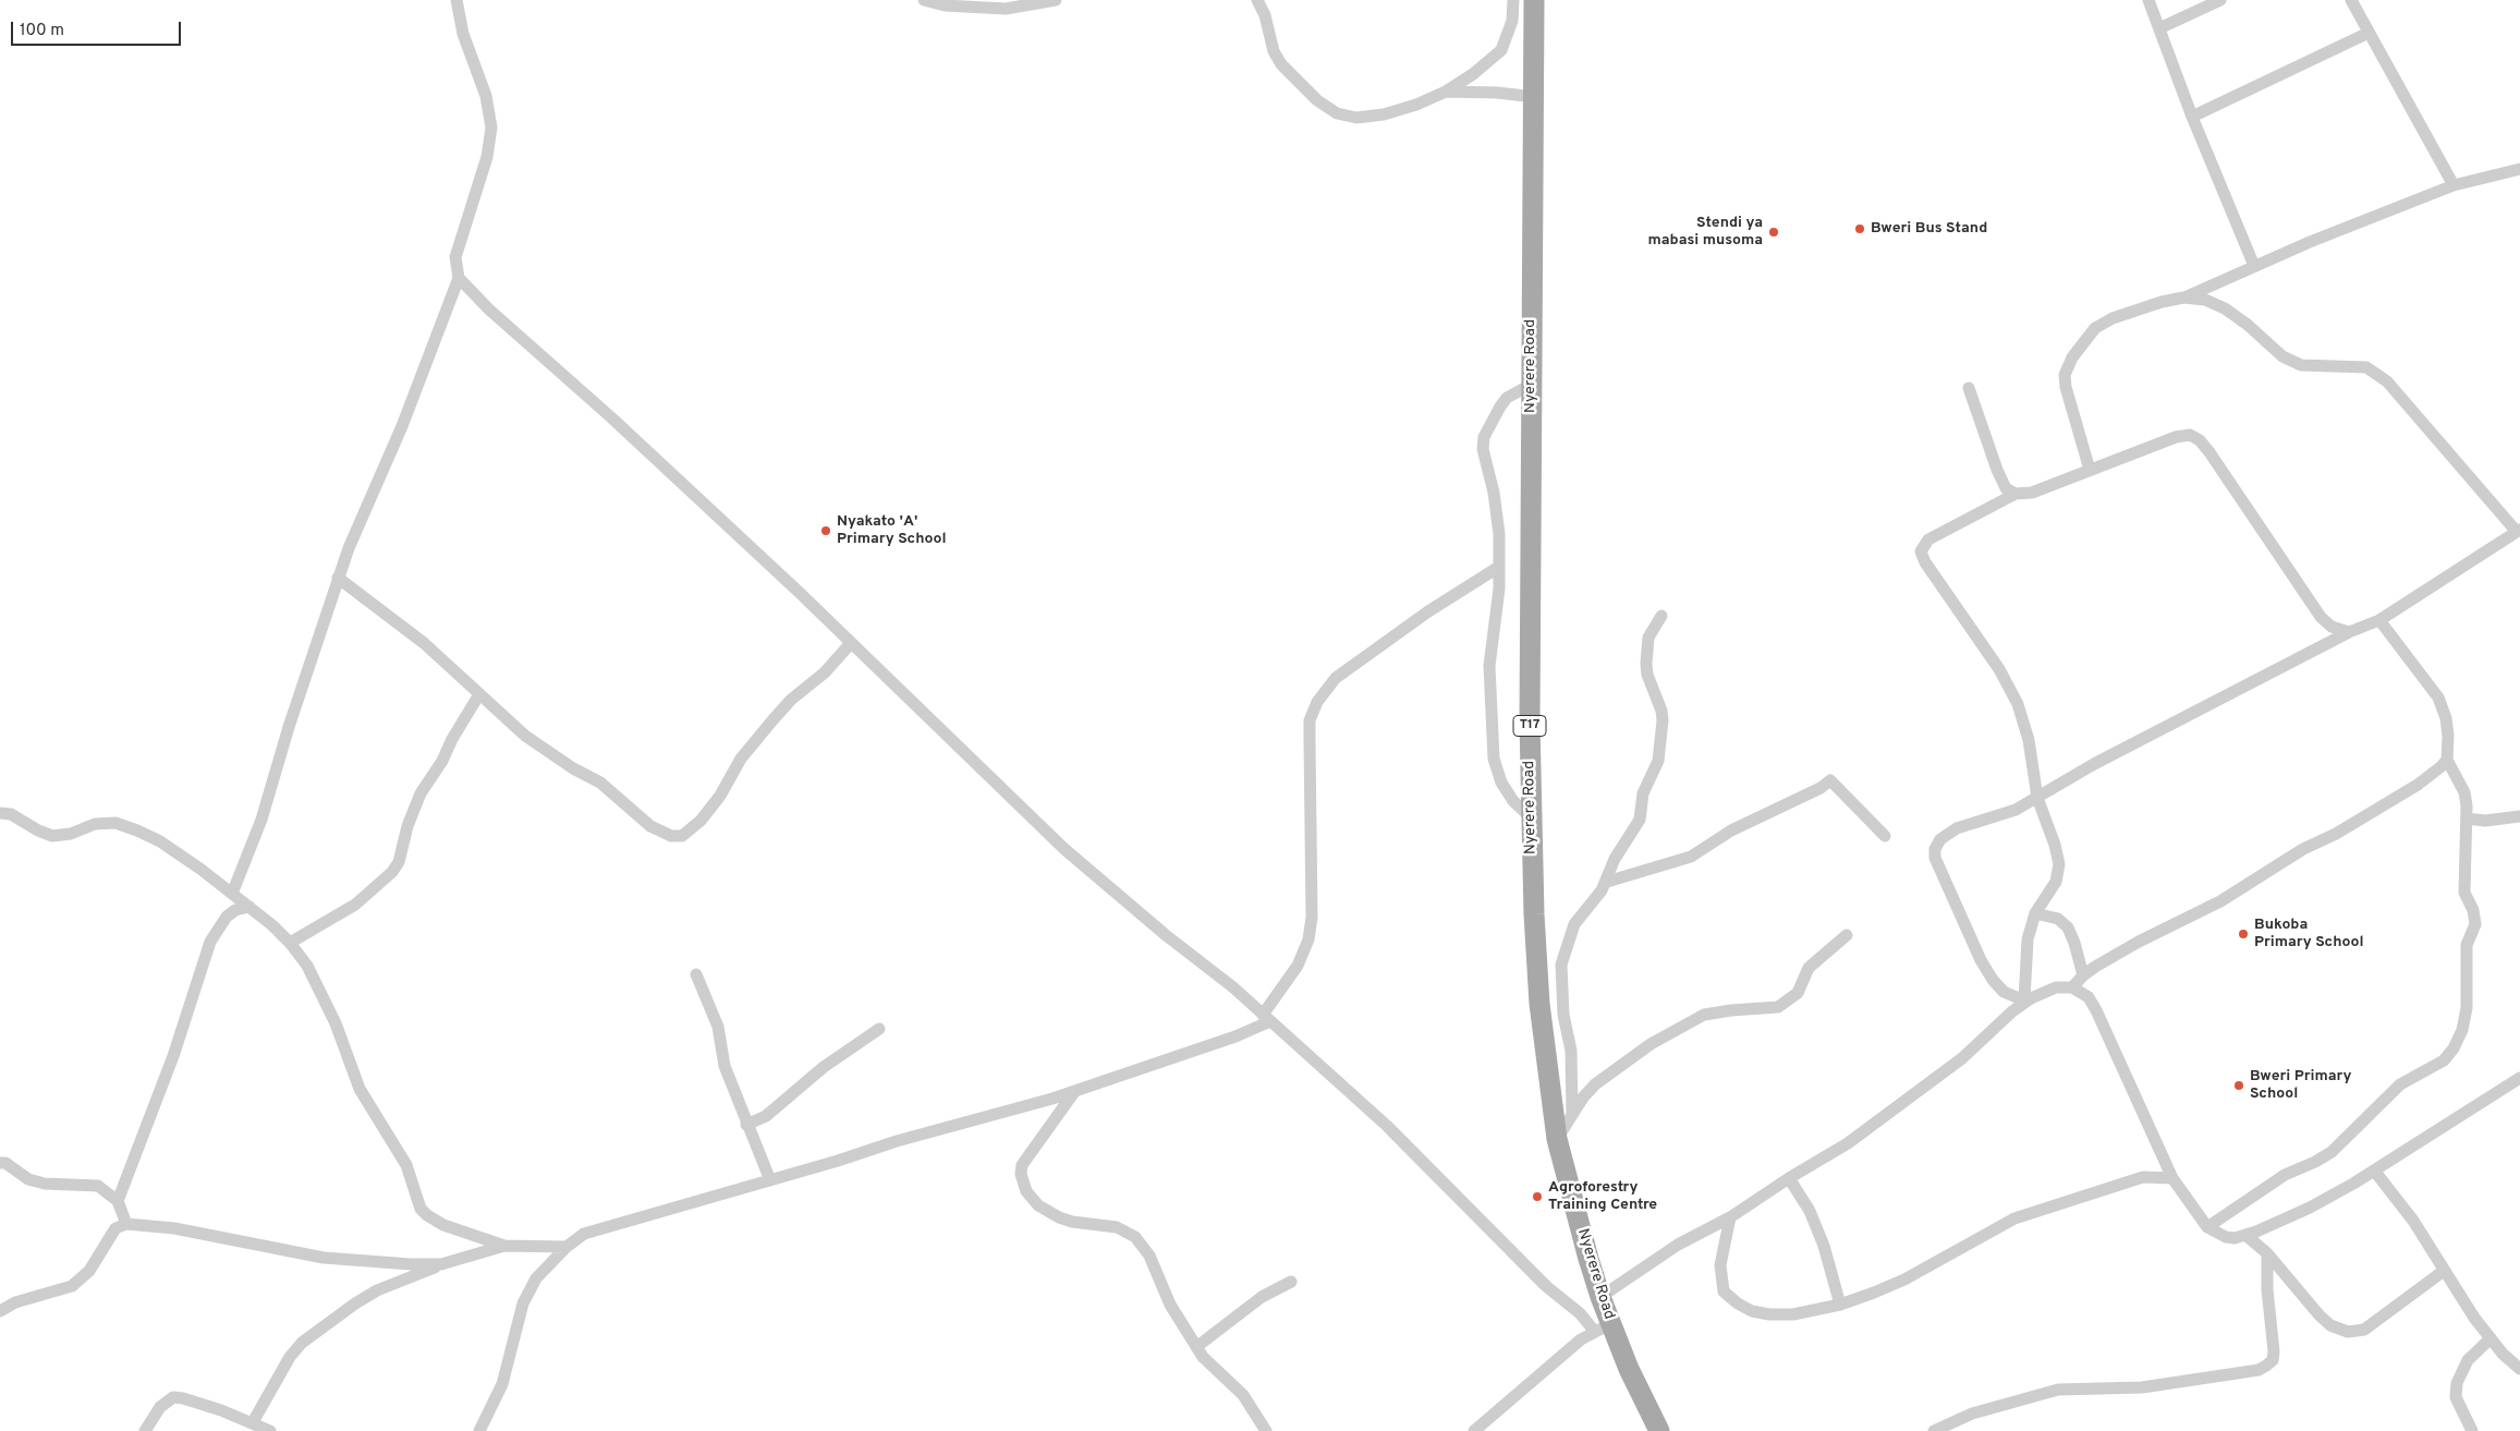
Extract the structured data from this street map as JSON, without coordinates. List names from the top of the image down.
{
  "streets": {
    "main road": ["Nyerere Road", "T17"]
  },
  "places": [
    "Bweri Bus Stand",
    "Stendi ya mabasi musoma",
    "Nyakato 'A' Primary School",
    "Bukoba Primary School",
    "Bweri Primary School",
    "Agroforestry Training Centre"
  ],
  "scale_bar": "100 m"
}
